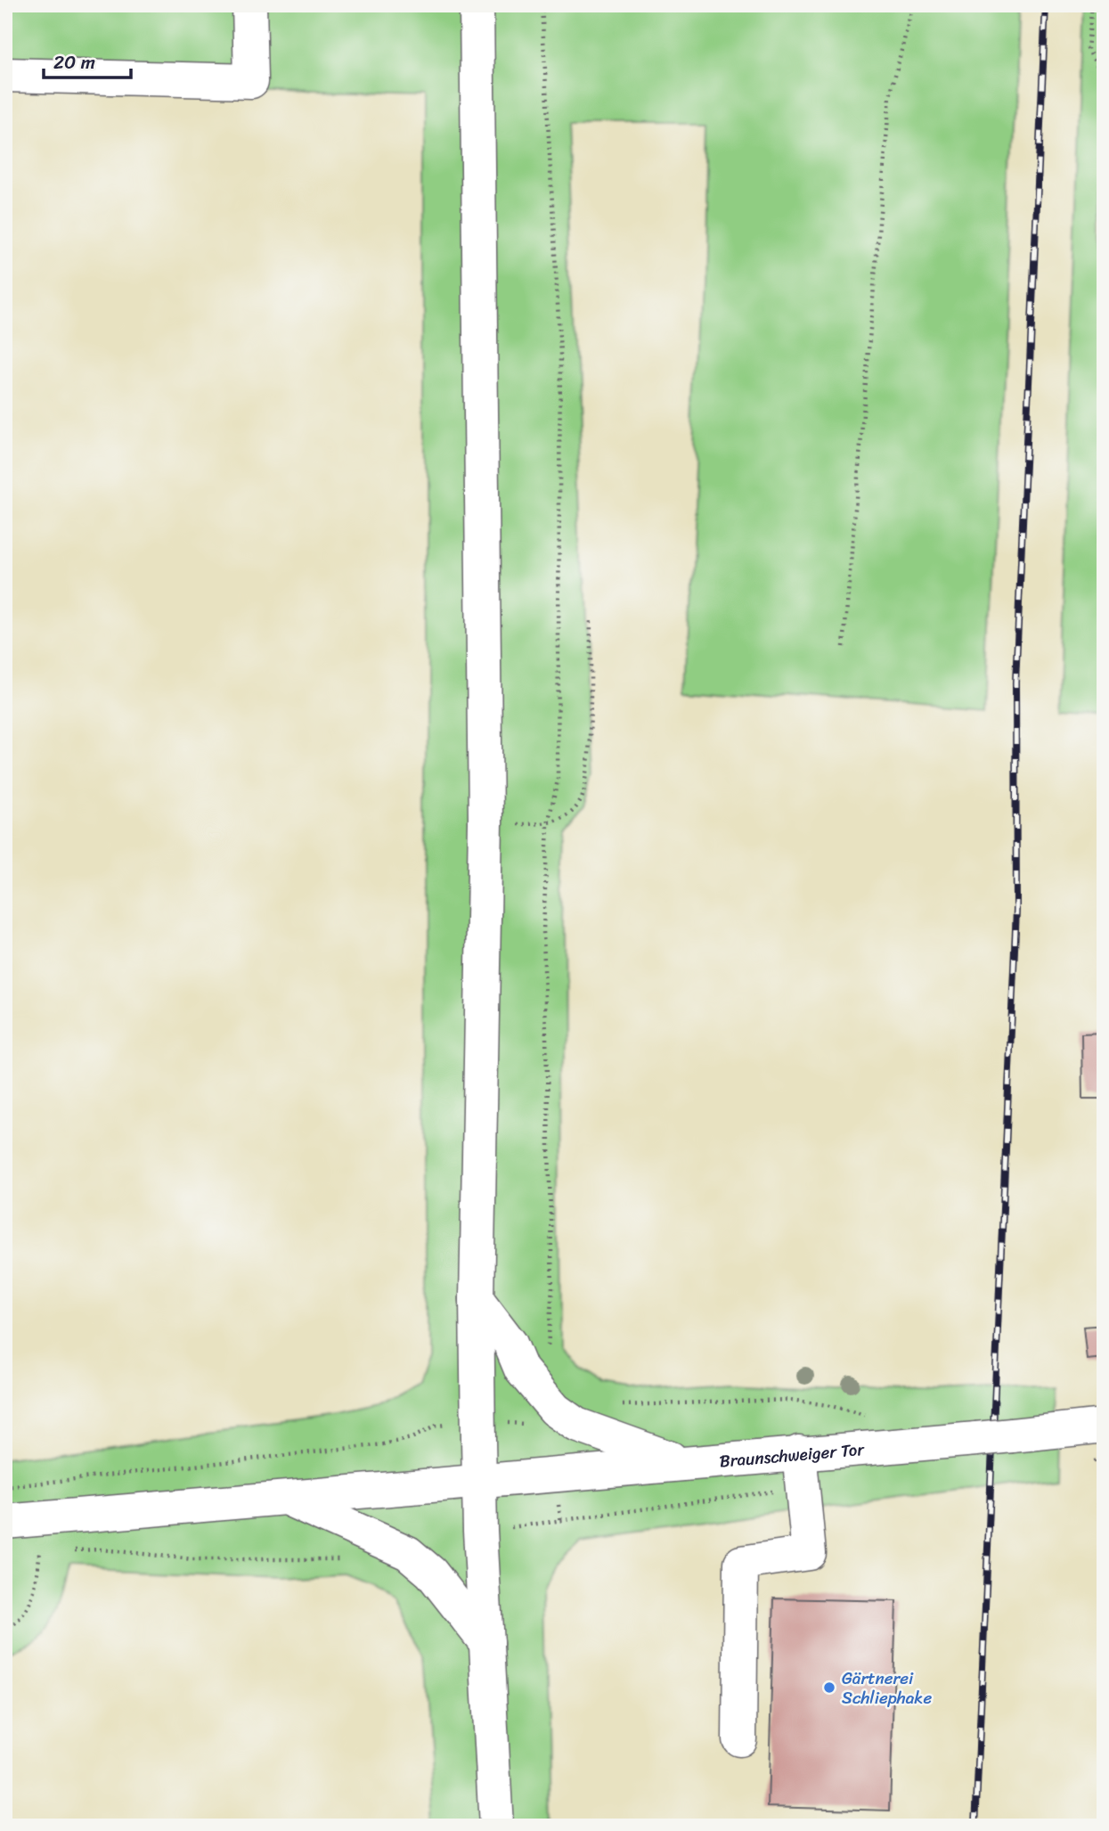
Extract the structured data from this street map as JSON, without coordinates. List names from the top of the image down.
{
  "streets": {
    "main road": ["Braunschweiger Tor"]
  },
  "places": ["Gärtnerei Schliephake"],
  "scale_bar": "20 m"
}
